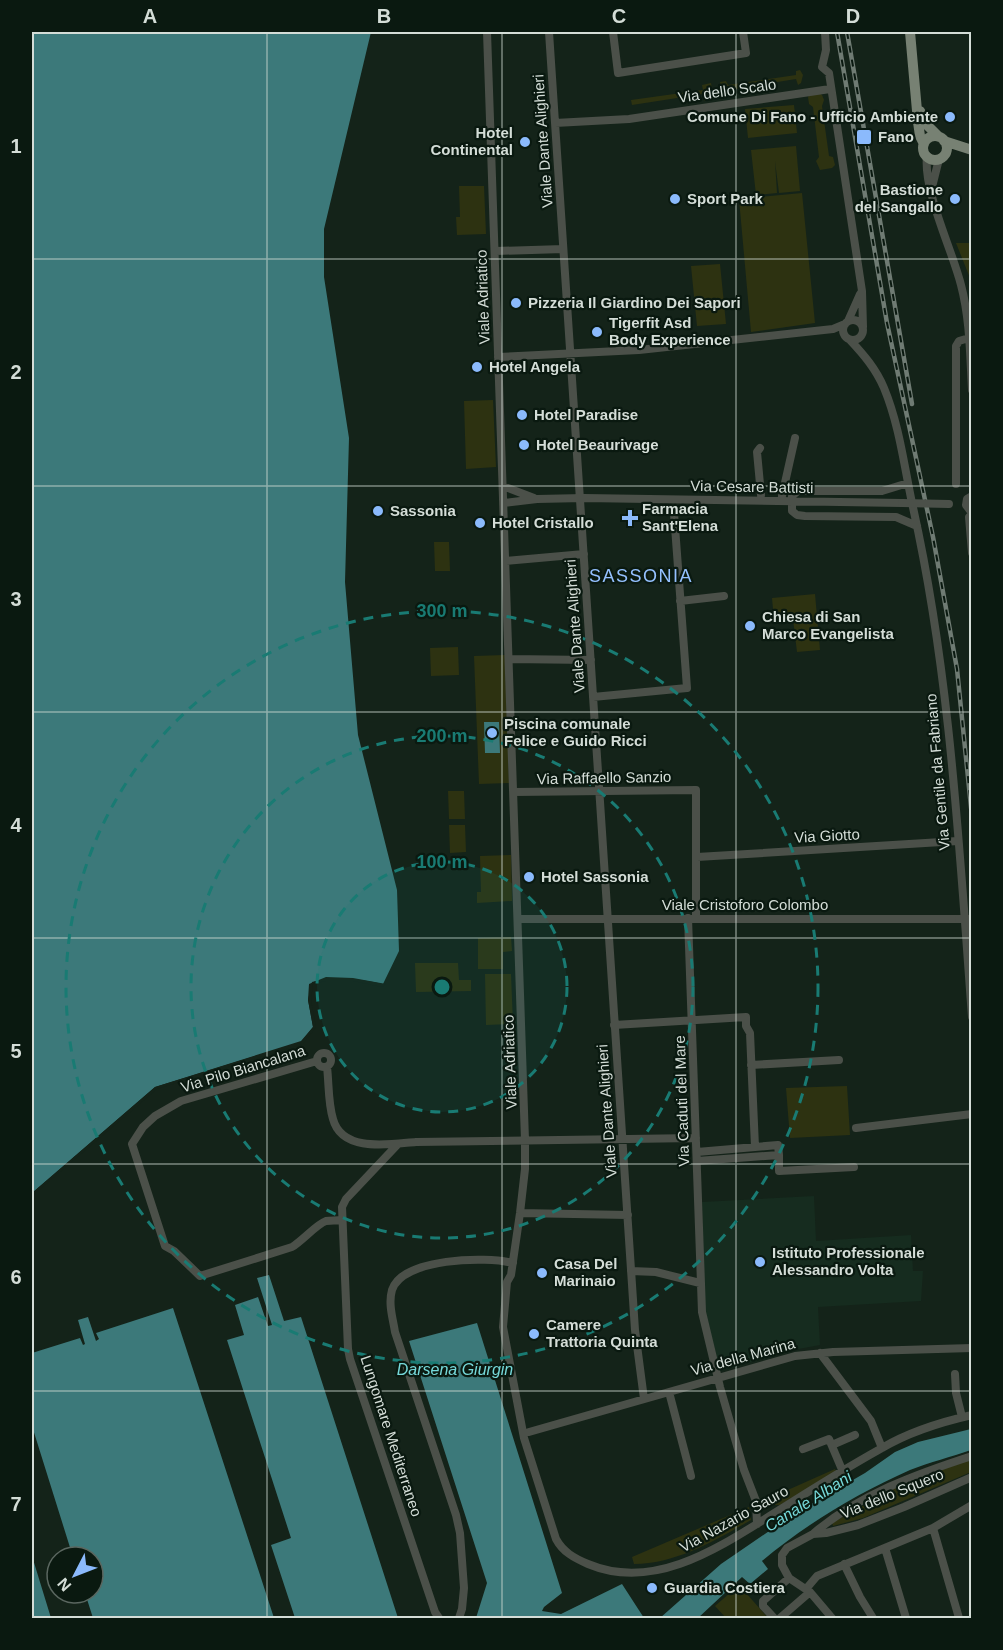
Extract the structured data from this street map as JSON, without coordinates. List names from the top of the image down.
{
  "streets": {
    "street": [
      "Via dello Scalo",
      "Viale Dante Alighieri",
      "Viale Adriatico",
      "Via Cesare Battisti",
      "Via Gentile da Fabriano",
      "Via Raffaello Sanzio",
      "Via Giotto",
      "Viale Cristoforo Colombo",
      "Via Pilo Biancalana",
      "Via Caduti del Mare",
      "Via della Marina",
      "Lungomare Mediterraneo",
      "Via dello Squero",
      "Via Nazario Sauro"
    ]
  },
  "crossings": [
    ["Via dello Scalo", "Viale Dante Alighieri"],
    ["Viale Dante Alighieri", "Via Cesare Battisti"],
    ["Viale Dante Alighieri", "Via Raffaello Sanzio"],
    ["Viale Dante Alighieri", "Viale Cristoforo Colombo"],
    ["Viale Dante Alighieri", "Via della Marina"],
    ["Viale Adriatico", "Via Cesare Battisti"],
    ["Viale Adriatico", "Via Raffaello Sanzio"],
    ["Viale Adriatico", "Viale Cristoforo Colombo"],
    ["Viale Adriatico", "Via Nazario Sauro"],
    ["Via Gentile da Fabriano", "Via Giotto"],
    ["Via Raffaello Sanzio", "Via Caduti del Mare"],
    ["Via Giotto", "Via Caduti del Mare"],
    ["Viale Cristoforo Colombo", "Via Caduti del Mare"],
    ["Via Pilo Biancalana", "Lungomare Mediterraneo"],
    ["Via Caduti del Mare", "Via della Marina"],
    ["Via Caduti del Mare", "Via Nazario Sauro"]
  ],
  "districts": ["SASSONIA"],
  "water": ["Darsena Giurgin", "Canale Albani"],
  "places": {
    "other": [
      "Comune Di Fano - Ufficio Ambiente",
      "Hotel Continental",
      "Sport Park",
      "Bastione del Sangallo",
      "Pizzeria Il Giardino Dei Sapori",
      "Tigerfit Asd Body Experience",
      "Hotel Angela",
      "Hotel Paradise",
      "Hotel Beaurivage",
      "Sassonia",
      "Hotel Cristallo",
      "Chiesa di San Marco Evangelista",
      "Piscina comunale Felice e Guido Ricci",
      "Hotel Sassonia",
      "Istituto Professionale Alessandro Volta",
      "Casa Del Marinaio",
      "Camere Trattoria Quinta",
      "Guardia Costiera"
    ],
    "transit": ["Fano"],
    "health": ["Farmacia Sant'Elena"]
  },
  "north": "bottom left",
  "grid": {
    "columns": [
      "A",
      "B",
      "C",
      "D"
    ],
    "rows": [
      "1",
      "2",
      "3",
      "4",
      "5",
      "6",
      "7"
    ]
  },
  "rings": ["300 m", "200 m", "100 m"]
}
